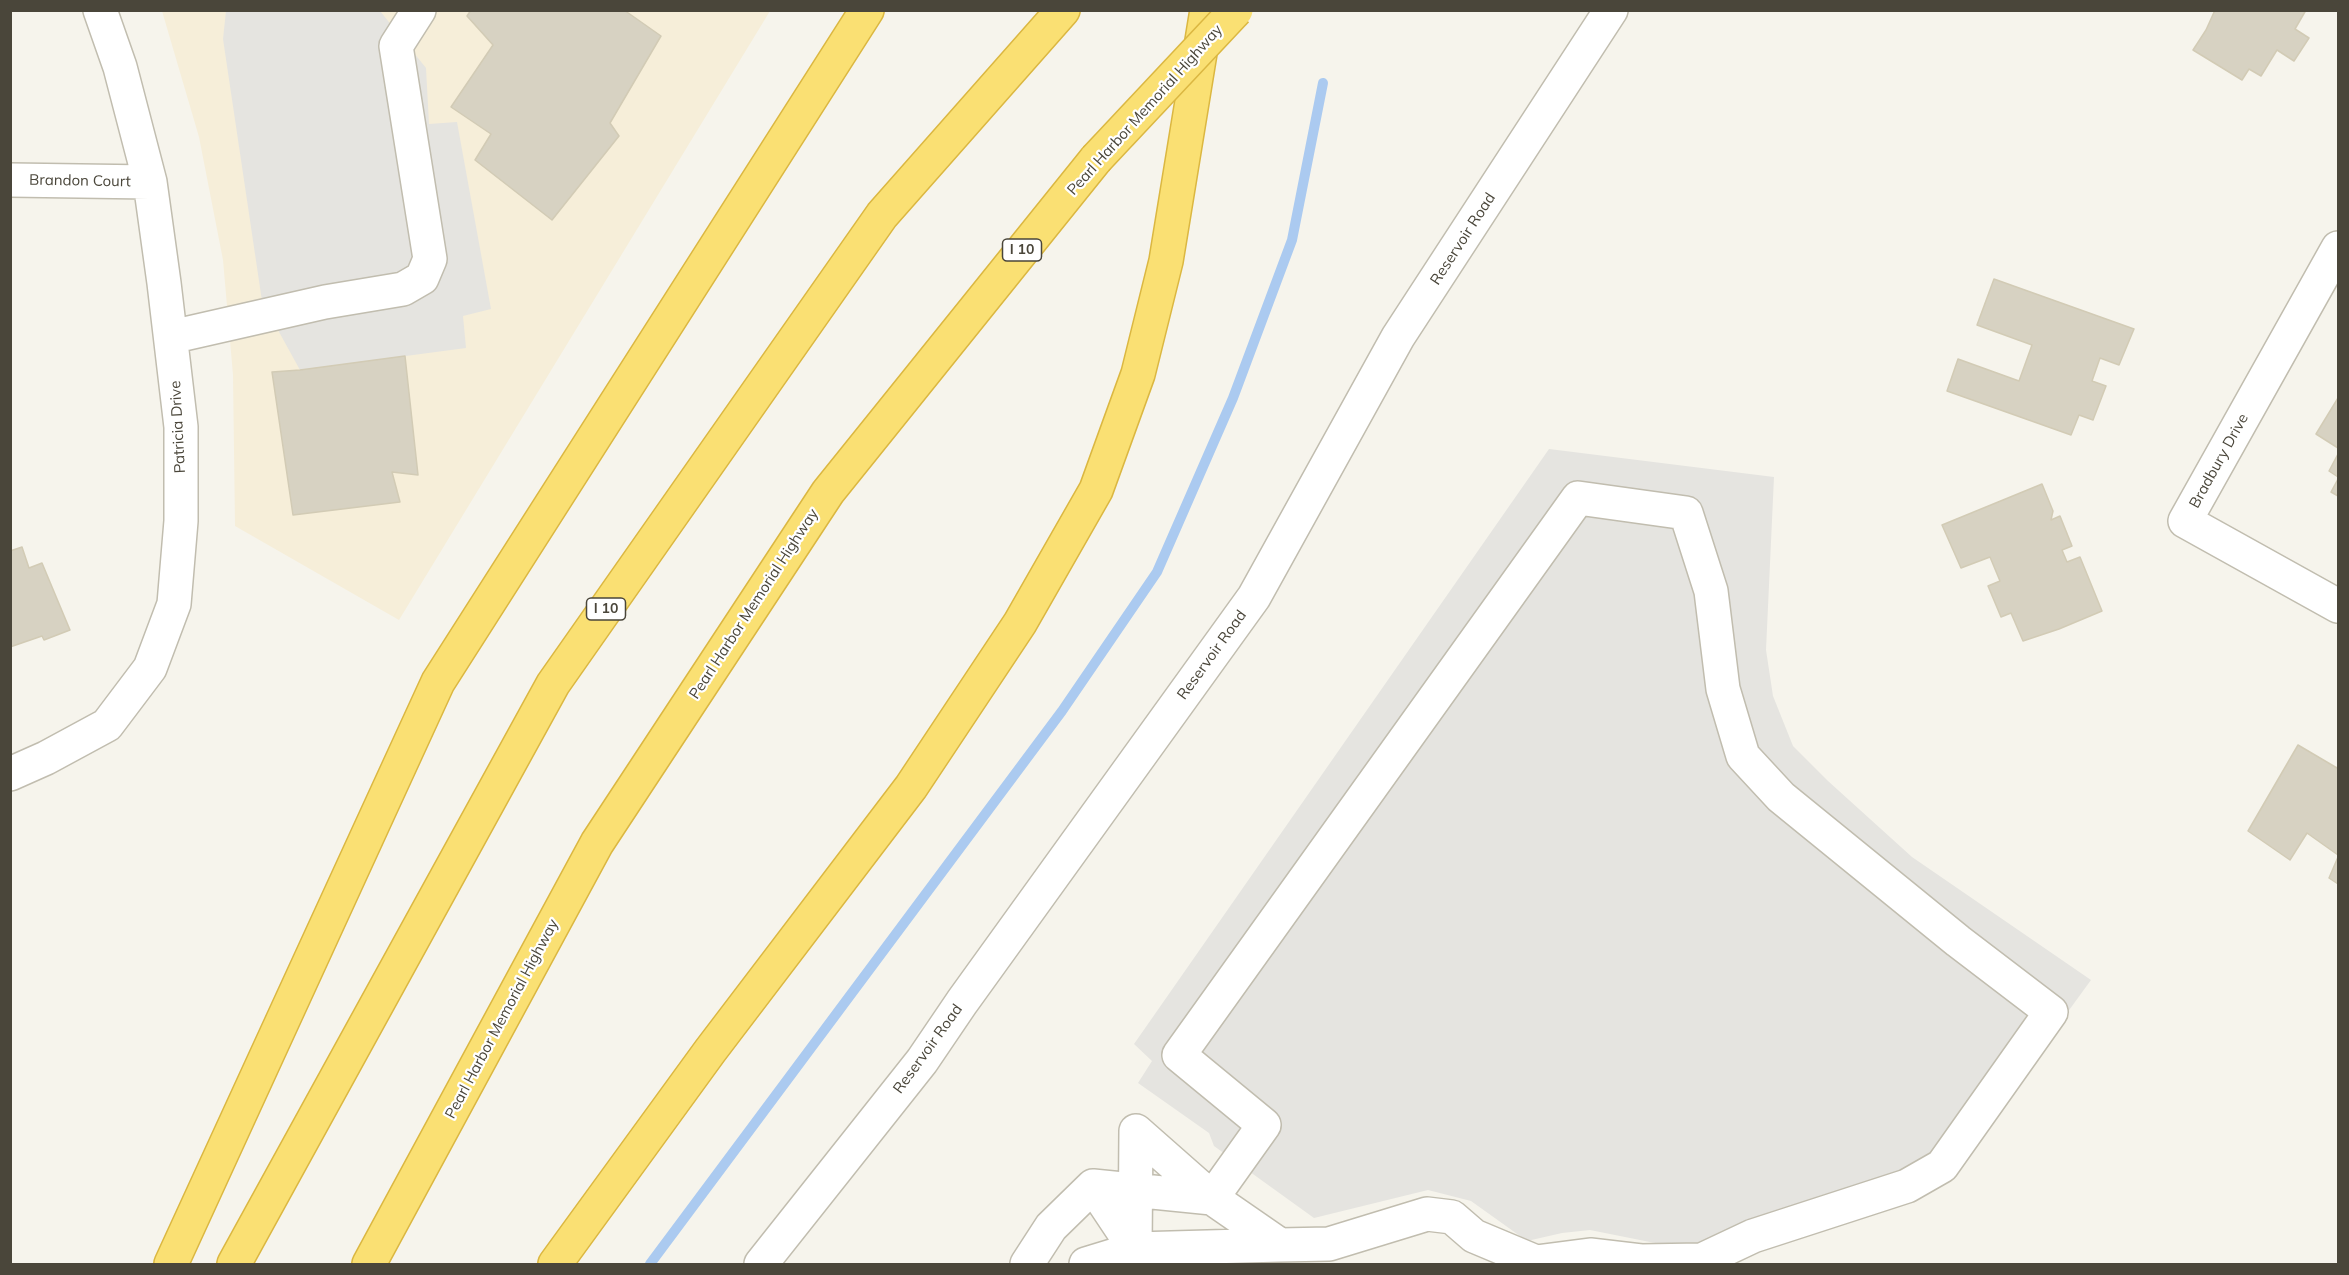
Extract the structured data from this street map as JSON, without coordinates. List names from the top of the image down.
{
  "streets": {
    "highway": ["Pearl Harbor Memorial Highway", "I 10"],
    "street": [
      "Brandon Court",
      "Reservoir Road",
      "Patricia Drive",
      "Bradbury Drive"
    ]
  },
  "crossings": [
    ["Brandon Court", "Patricia Drive"]
  ]
}
